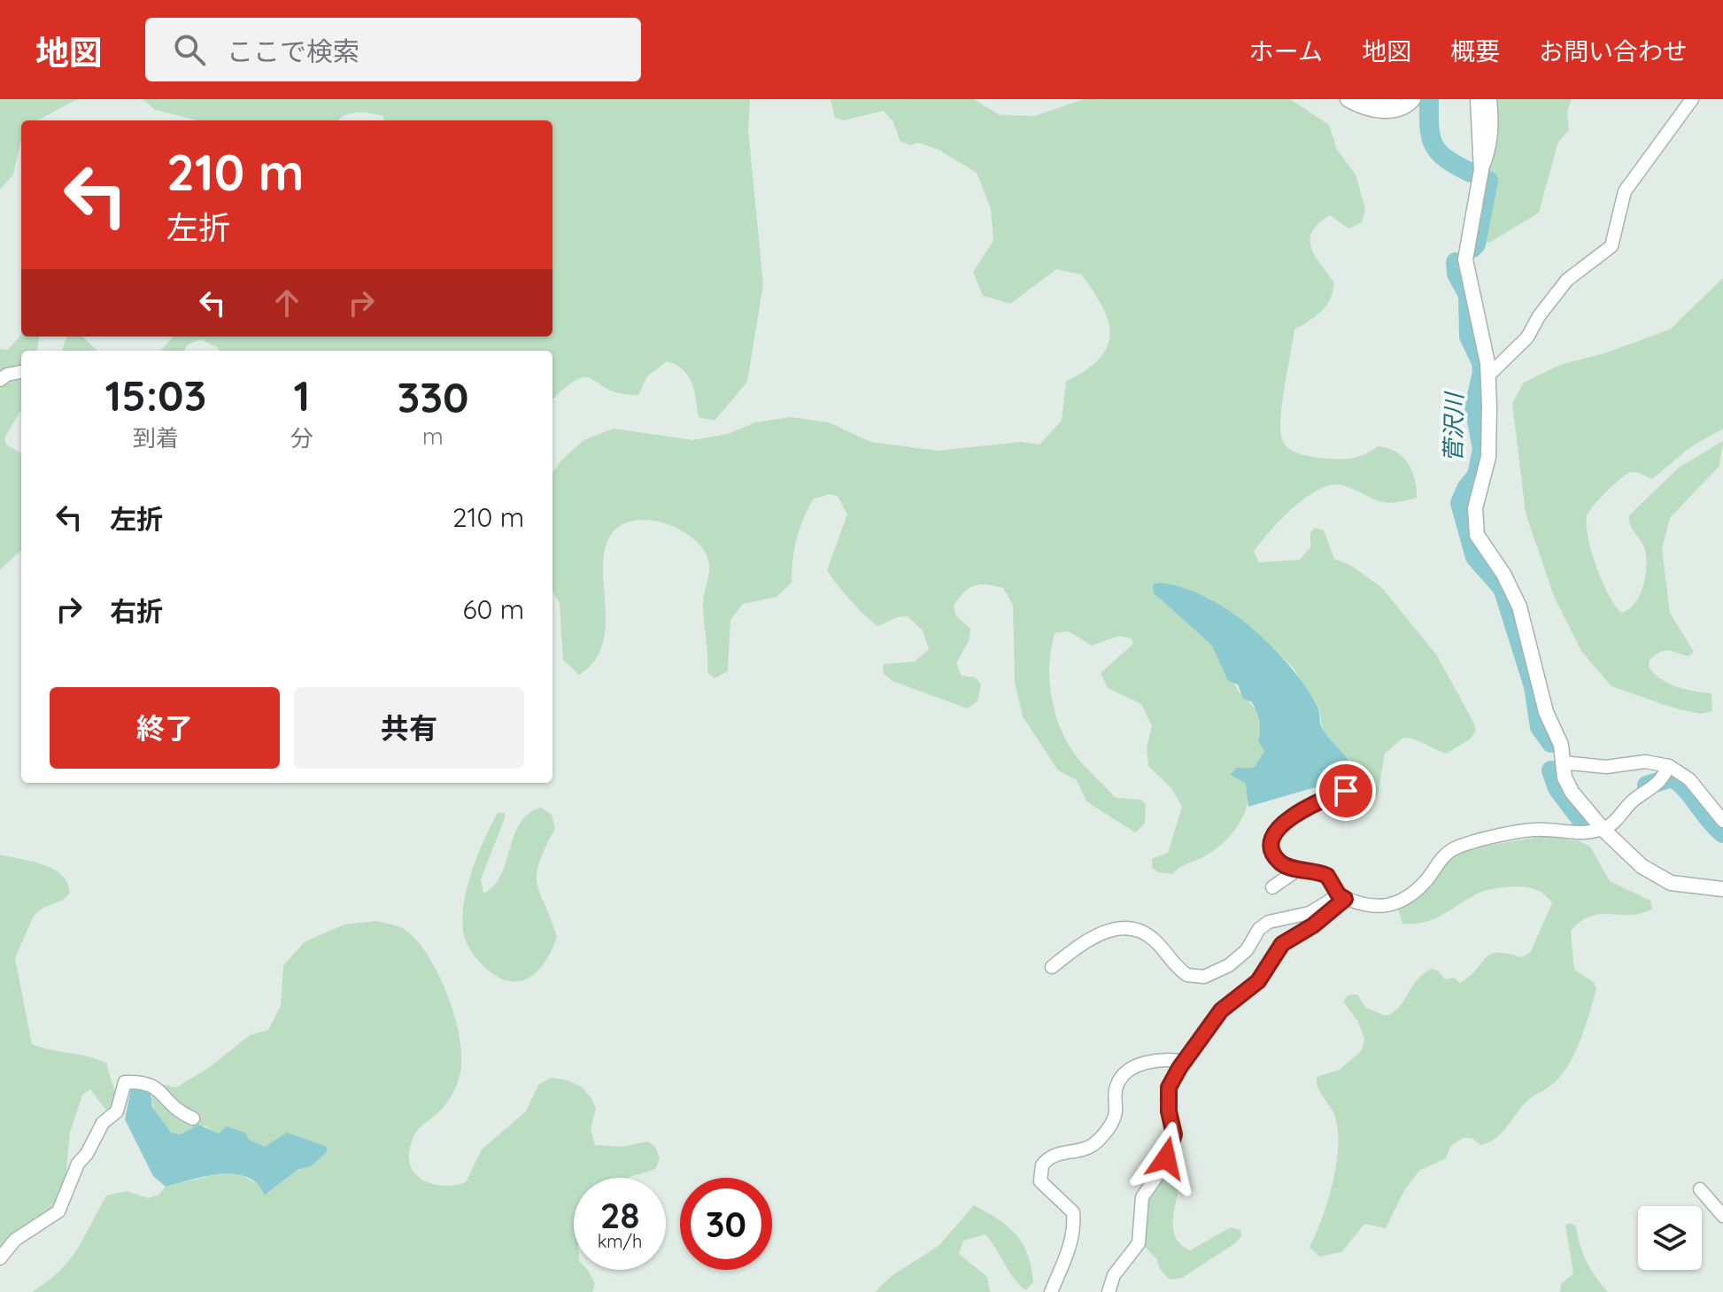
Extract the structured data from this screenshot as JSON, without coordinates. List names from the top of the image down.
{
  "water": ["菅沢川"],
  "page": {
    "header": "地図",
    "search": "ここで検索",
    "nav": [
      "ホーム",
      "地図",
      "概要",
      "お問い合わせ"
    ],
    "turn": ["210 m", "左折"],
    "eta": [
      "15:03",
      "到着",
      "1",
      "分",
      "330",
      "m"
    ],
    "list": [
      {
        "name": "左折",
        "value": "210 m"
      },
      {
        "name": "右折",
        "value": "60 m"
      }
    ],
    "buttons": ["終了", "共有"],
    "speed": "28 km/h",
    "limit": "30"
  }
}
